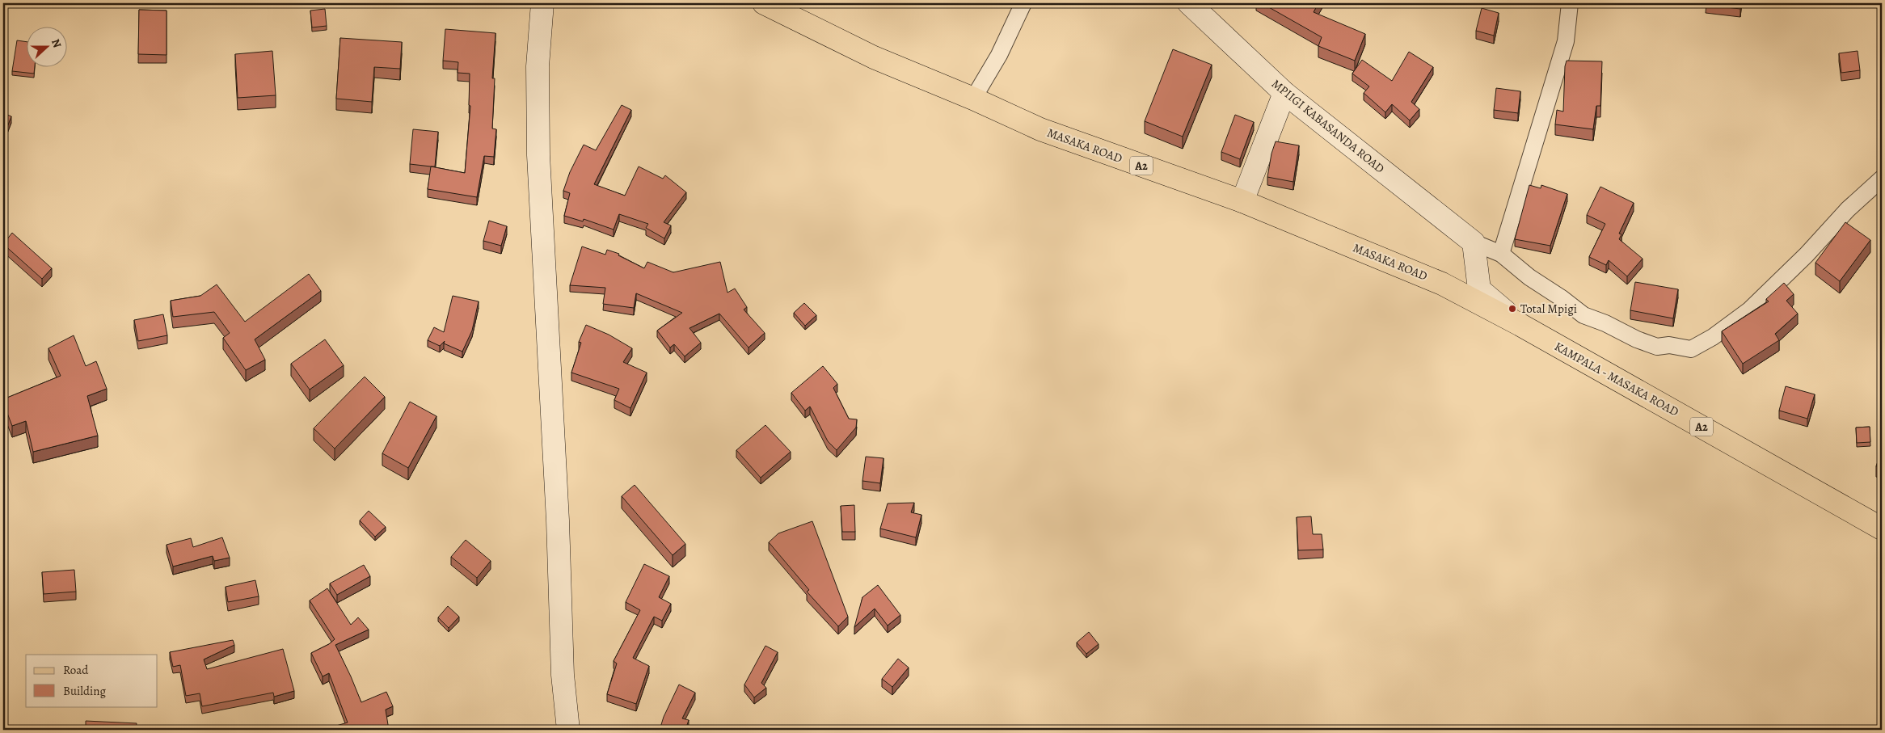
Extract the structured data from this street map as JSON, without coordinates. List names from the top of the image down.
{
  "streets": {
    "main road": [
      "MPIIGI KABASANDA ROAD",
      "MASAKA ROAD",
      "A2",
      "KAMPALA - MASAKA ROAD"
    ]
  },
  "crossings": [
    ["MASAKA ROAD", "KAMPALA - MASAKA ROAD"]
  ],
  "places": ["Total Mpigi"],
  "legend": ["Road", "Building"],
  "north": "right"
}
